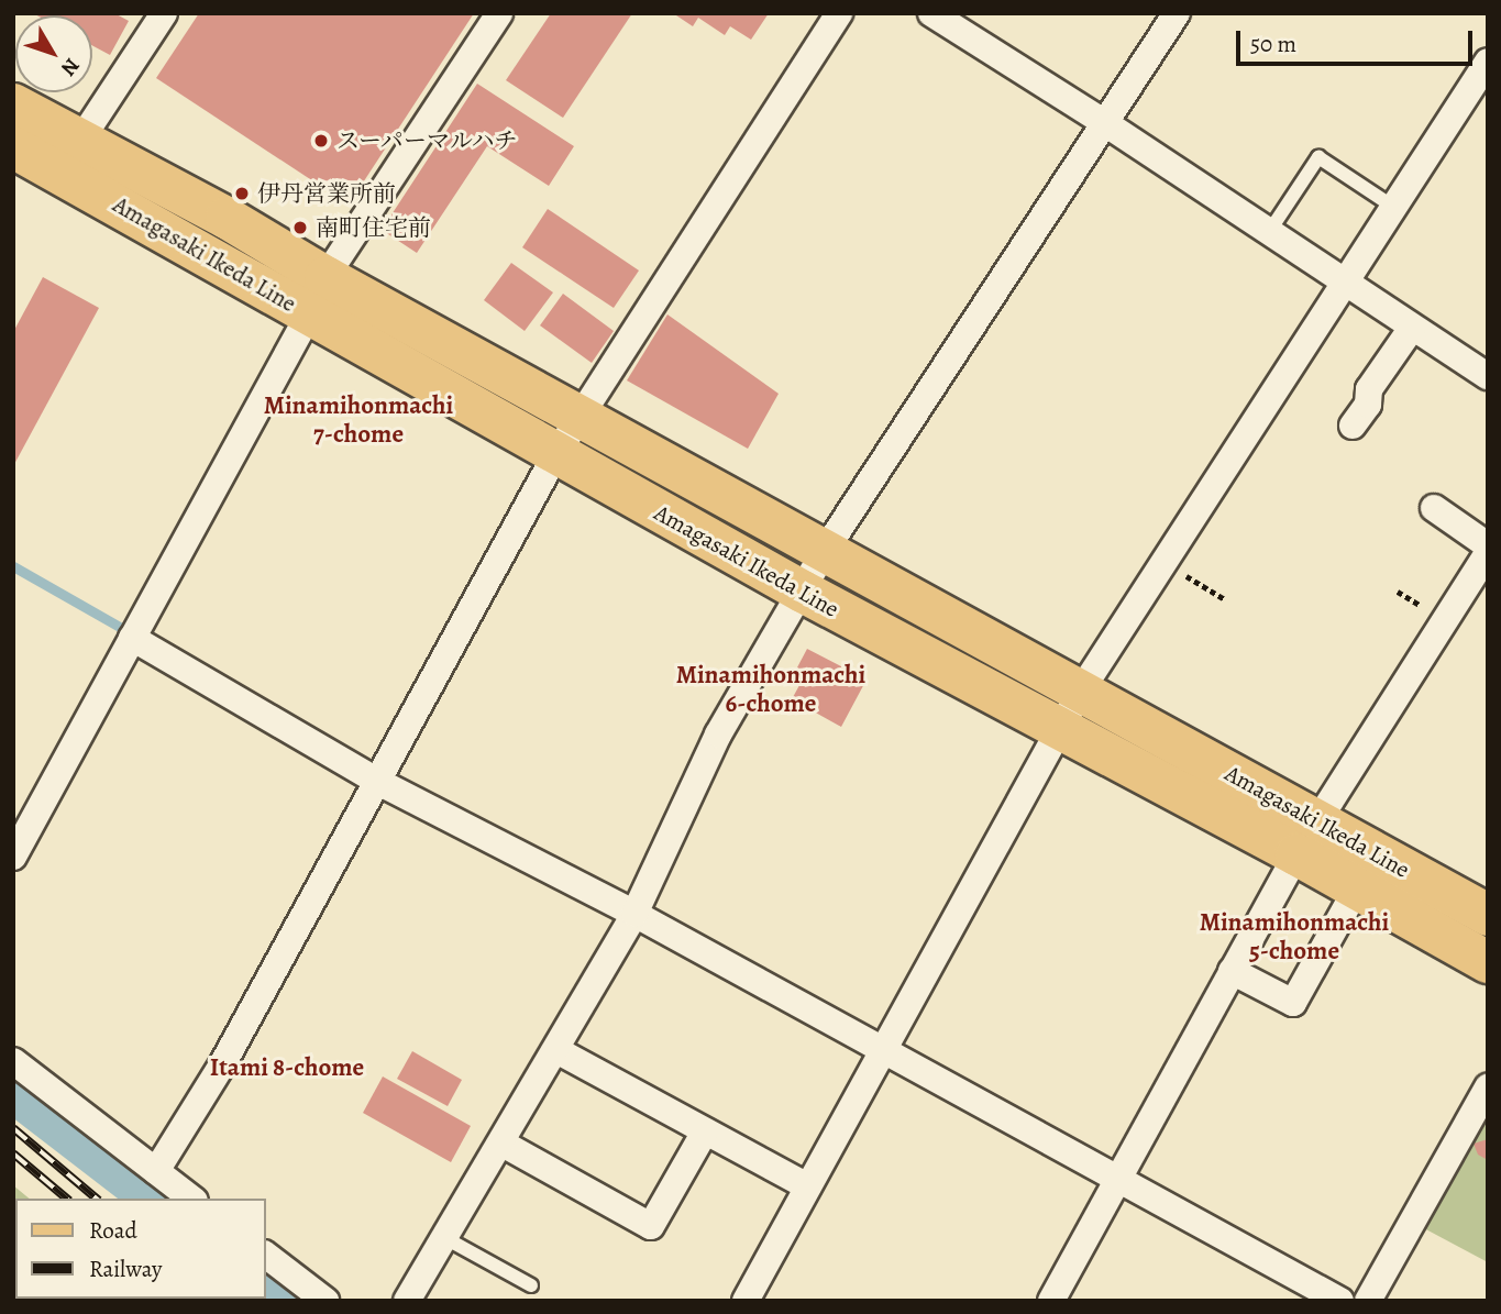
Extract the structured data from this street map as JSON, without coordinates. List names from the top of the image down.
{
  "streets": {
    "main road": ["Amagasaki Ikeda Line"]
  },
  "districts": [
    "Minamihonmachi 7-chome",
    "Minamihonmachi 6-chome",
    "Minamihonmachi 5-chome",
    "Itami 8-chome"
  ],
  "places": ["スーパーマルハチ", "伊丹営業所前", "南町住宅前"],
  "legend": ["Road", "Railway"],
  "scale_bar": "50 m",
  "north": "bottom right"
}
